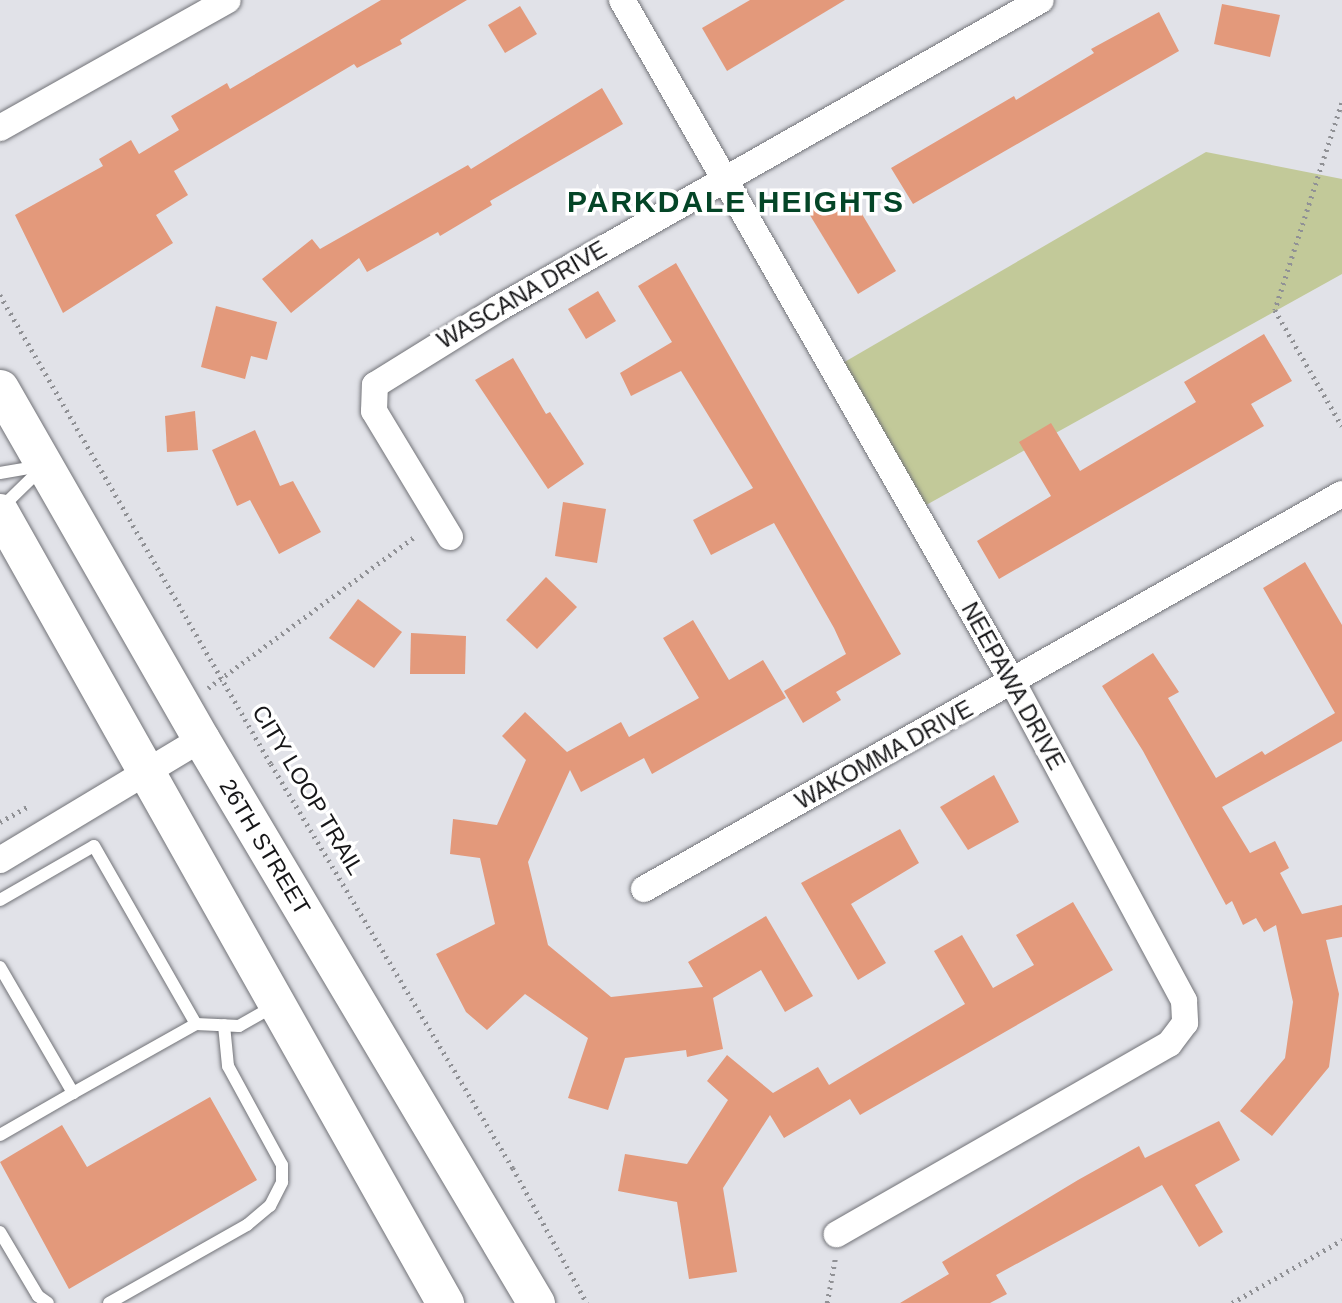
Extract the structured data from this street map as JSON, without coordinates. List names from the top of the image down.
{
  "streets": {
    "street": [
      "WASCANA DRIVE",
      "NEEPAWA DRIVE",
      "WAKOMMA DRIVE",
      "26TH STREET"
    ],
    "path": ["CITY LOOP TRAIL"]
  },
  "crossings": [
    ["WASCANA DRIVE", "NEEPAWA DRIVE"],
    ["NEEPAWA DRIVE", "WAKOMMA DRIVE"]
  ],
  "districts": ["PARKDALE HEIGHTS"]
}
